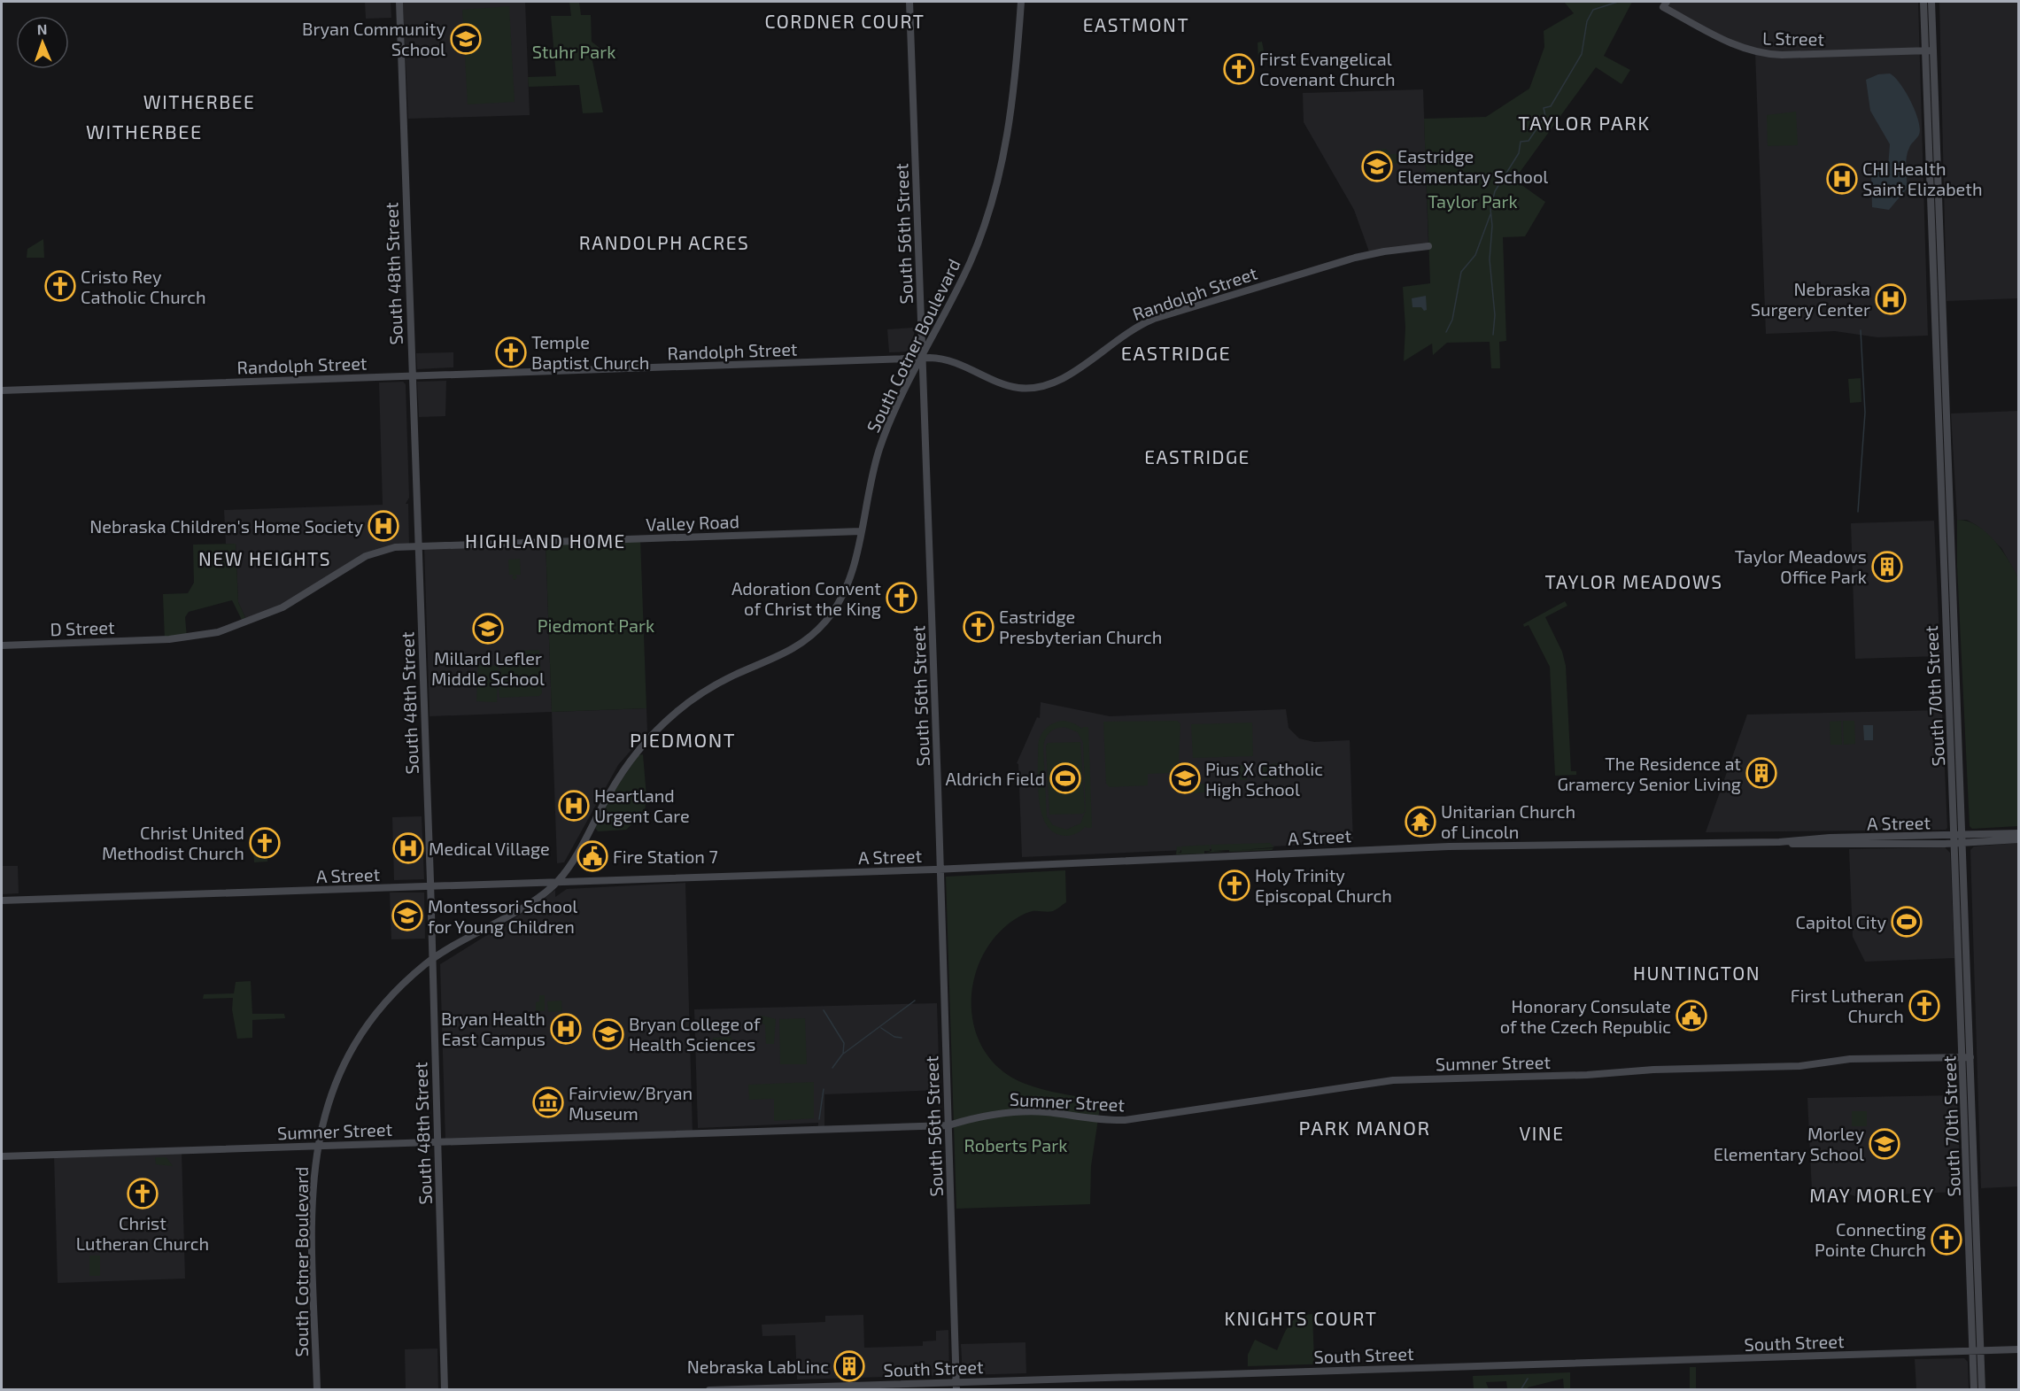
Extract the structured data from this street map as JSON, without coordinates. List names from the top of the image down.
{
  "streets": {
    "main road": [
      "L Street",
      "South 56th Street",
      "South 48th Street",
      "Randolph Street",
      "South Cotner Boulevard",
      "Valley Road",
      "D Street",
      "South 70th Street",
      "A Street",
      "Sumner Street",
      "South Street"
    ]
  },
  "crossings": [
    ["L Street", "South 70th Street"],
    ["South 56th Street", "Randolph Street"],
    ["South 56th Street", "South Cotner Boulevard"],
    ["South 56th Street", "A Street"],
    ["South 56th Street", "Sumner Street"],
    ["South 56th Street", "South Street"],
    ["South 48th Street", "Randolph Street"],
    ["South 48th Street", "South Cotner Boulevard"],
    ["South 48th Street", "Valley Road"],
    ["South 48th Street", "A Street"],
    ["South 48th Street", "Sumner Street"],
    ["Randolph Street", "South Cotner Boulevard"],
    ["South Cotner Boulevard", "Valley Road"],
    ["South Cotner Boulevard", "A Street"],
    ["South Cotner Boulevard", "Sumner Street"],
    ["Valley Road", "D Street"],
    ["South 70th Street", "A Street"],
    ["South 70th Street", "Sumner Street"],
    ["South 70th Street", "South Street"]
  ],
  "districts": [
    "CORDNER COURT",
    "EASTMONT",
    "WITHERBEE",
    "TAYLOR PARK",
    "WITHERBEE",
    "RANDOLPH ACRES",
    "EASTRIDGE",
    "EASTRIDGE",
    "HIGHLAND HOME",
    "NEW HEIGHTS",
    "TAYLOR MEADOWS",
    "PIEDMONT",
    "HUNTINGTON",
    "PARK MANOR",
    "VINE",
    "MAY MORLEY",
    "KNIGHTS COURT"
  ],
  "parks": [
    "Stuhr Park",
    "Taylor Park",
    "Piedmont Park",
    "Roberts Park"
  ],
  "places": {
    "school or university": [
      "Bryan Community School",
      "Eastridge Elementary School",
      "Millard Lefler Middle School",
      "Pius X Catholic High School",
      "Montessori School for Young Children",
      "Bryan College of Health Sciences",
      "Morley Elementary School"
    ],
    "church": [
      "First Evangelical Covenant Church",
      "Cristo Rey Catholic Church",
      "Temple Baptist Church",
      "Adoration Convent of Christ the King",
      "Eastridge Presbyterian Church",
      "Christ United Methodist Church",
      "Holy Trinity Episcopal Church",
      "First Lutheran Church",
      "Christ Lutheran Church",
      "Connecting Pointe Church"
    ],
    "hospital": [
      "CHI Health Saint Elizabeth",
      "Nebraska Surgery Center",
      "Nebraska Children's Home Society",
      "Heartland Urgent Care",
      "Medical Village",
      "Bryan Health East Campus"
    ],
    "building": ["Taylor Meadows Office Park", "The Residence at Gramercy Senior Living", "Nebraska LabLinc"],
    "sports": ["Aldrich Field", "Capitol City"],
    "temple": ["Unitarian Church of Lincoln"],
    "public building": ["Fire Station 7", "Honorary Consulate of the Czech Republic"],
    "museum": ["Fairview/Bryan Museum"]
  },
  "north": "top"
}
